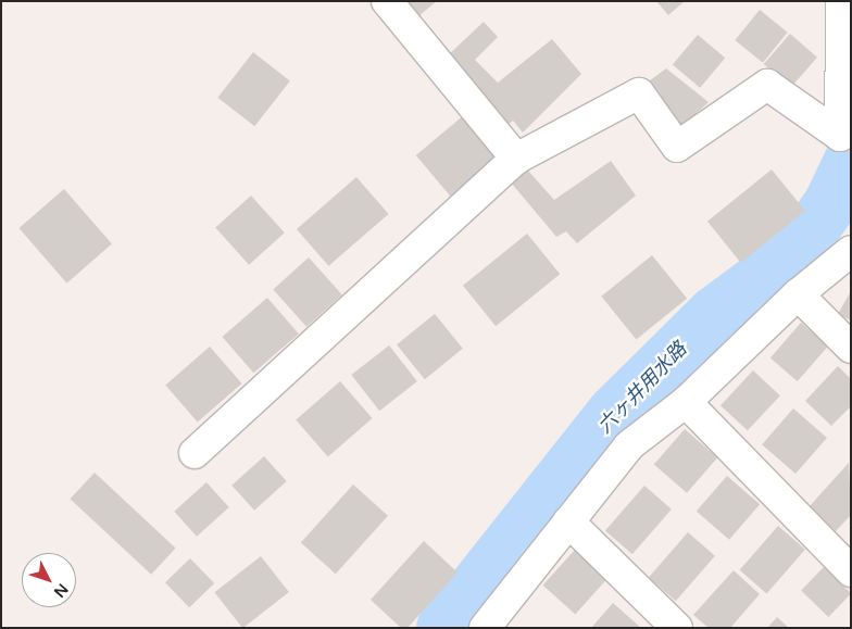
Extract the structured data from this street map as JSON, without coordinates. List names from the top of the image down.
{
  "water": ["六ヶ井用水路"],
  "north": "bottom right"
}
